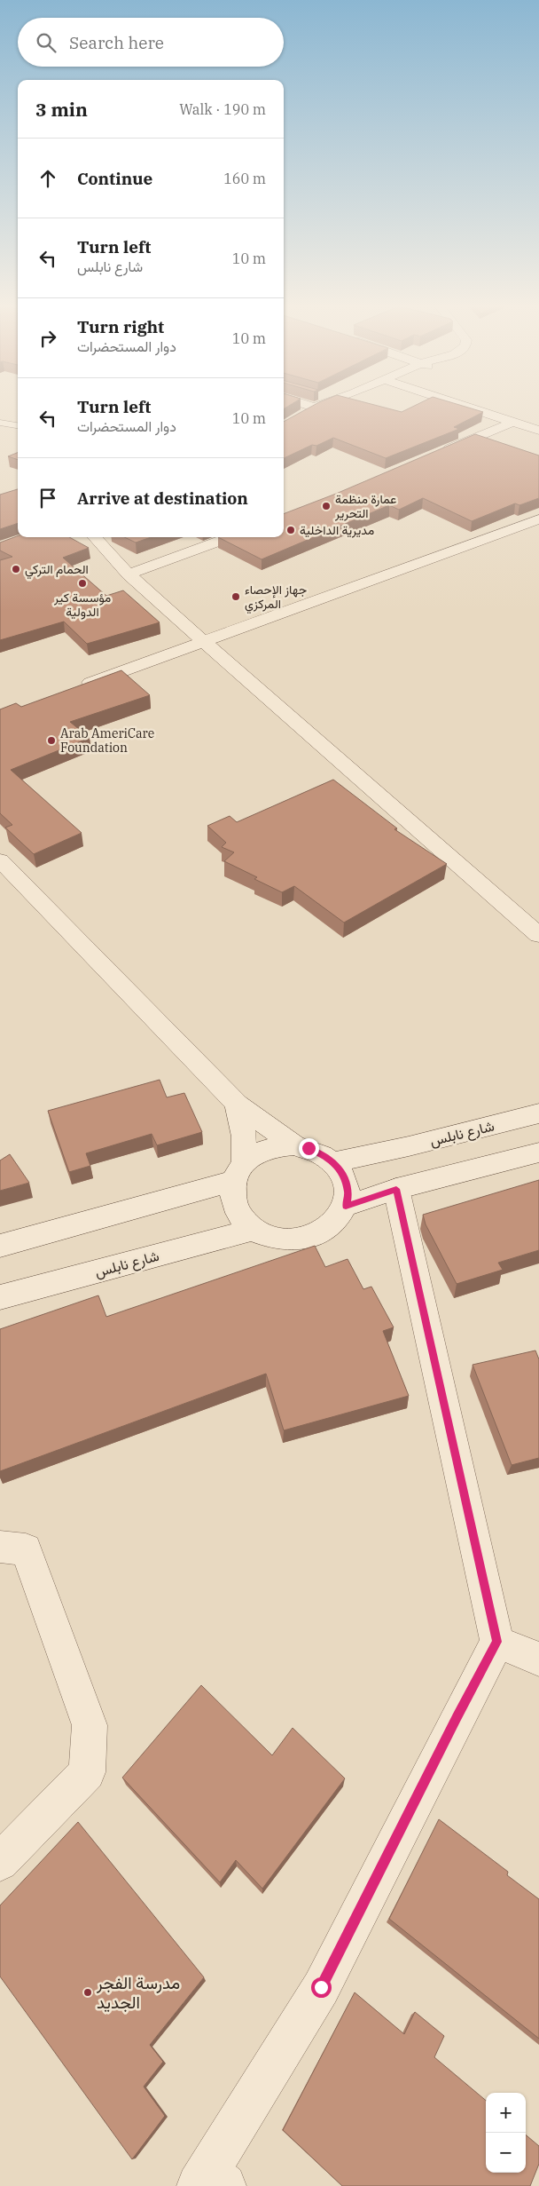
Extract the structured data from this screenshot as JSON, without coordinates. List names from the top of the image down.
{
  "streets": {
    "street": ["شارع نابلس"]
  },
  "places": [
    "عمارة منظمة التحرير",
    "مديرية الداخلية",
    "الحمام التركي",
    "مؤسسة كير الدولية",
    "جهاز الإحصاء المركزي",
    "Arab AmeriCare Foundation",
    "مدرسة الفجر الجديد"
  ],
  "page": {
    "search": "Search here",
    "heading": ["3 min", "Walk · 190 m"],
    "list": [
      ["Continue", "160 m"],
      ["Turn left", "شارع نابلس", "10 m"],
      ["Turn right", "دوار المستحضرات", "10 m"],
      ["Turn left", "دوار المستحضرات", "10 m"],
      "Arrive at destination"
    ],
    "map_buttons": ["+", "−"]
  }
}
